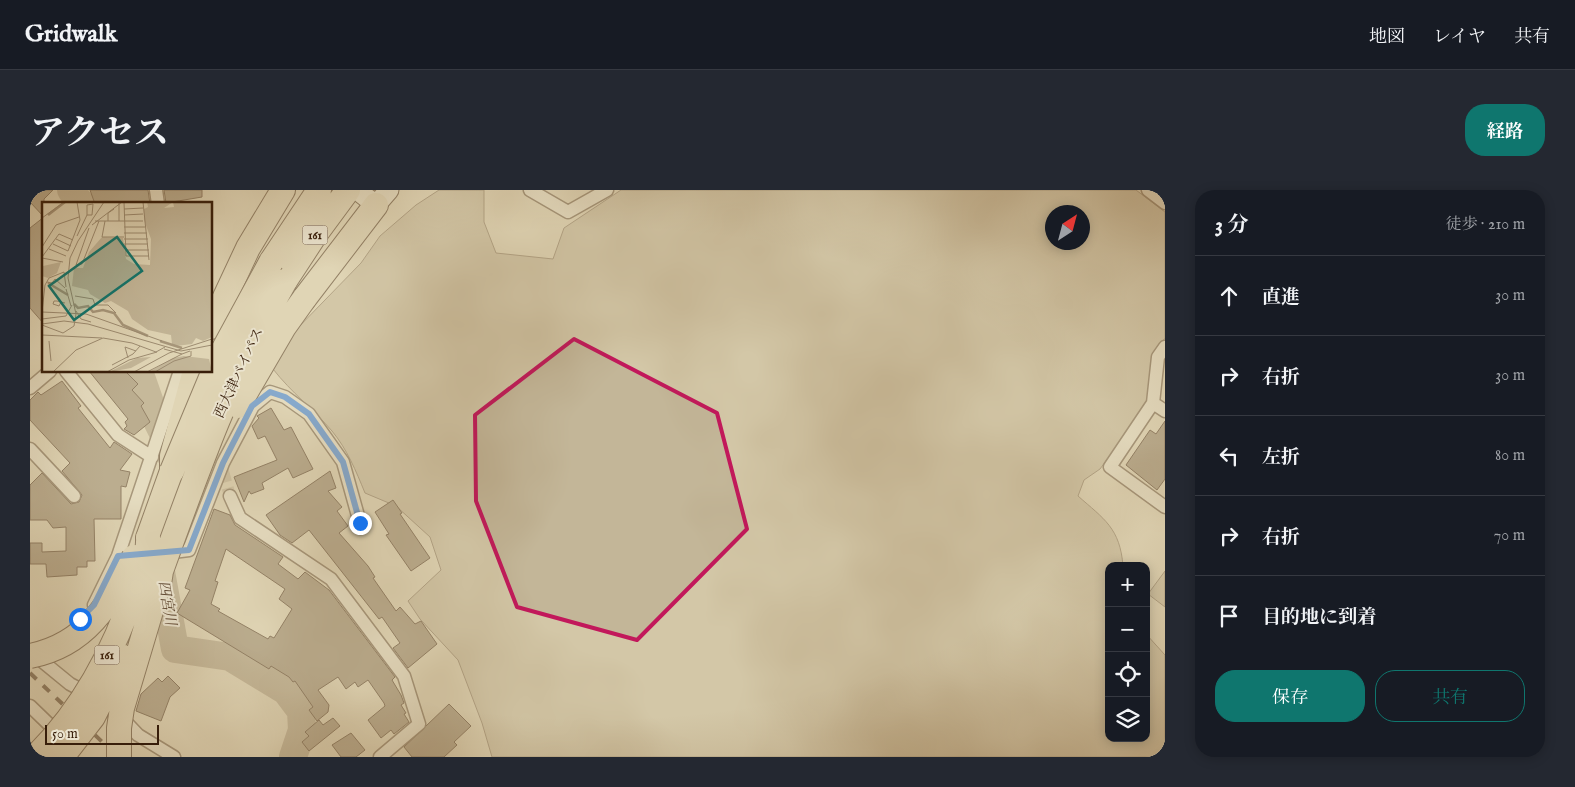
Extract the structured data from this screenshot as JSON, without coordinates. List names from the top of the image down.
{
  "streets": {
    "highway": ["161", "西大津バイパス"]
  },
  "crossings": [
    ["161", "西大津バイパス"]
  ],
  "water": ["四宮川"],
  "scale_bar": "50 m",
  "north": "top right",
  "page": {
    "header": "Gridwalk",
    "nav": ["地図", "レイヤ", "共有"],
    "title": "アクセス",
    "buttons": [
      "経路",
      ["保存", "共有"]
    ],
    "heading": ["3 分", "徒歩 · 210 m"],
    "list": [
      ["直進", "30 m"],
      ["右折", "30 m"],
      ["左折", "80 m"],
      ["右折", "70 m"],
      "目的地に到着"
    ],
    "map_buttons": ["+", "−"],
    "scale": "50 m"
  }
}
